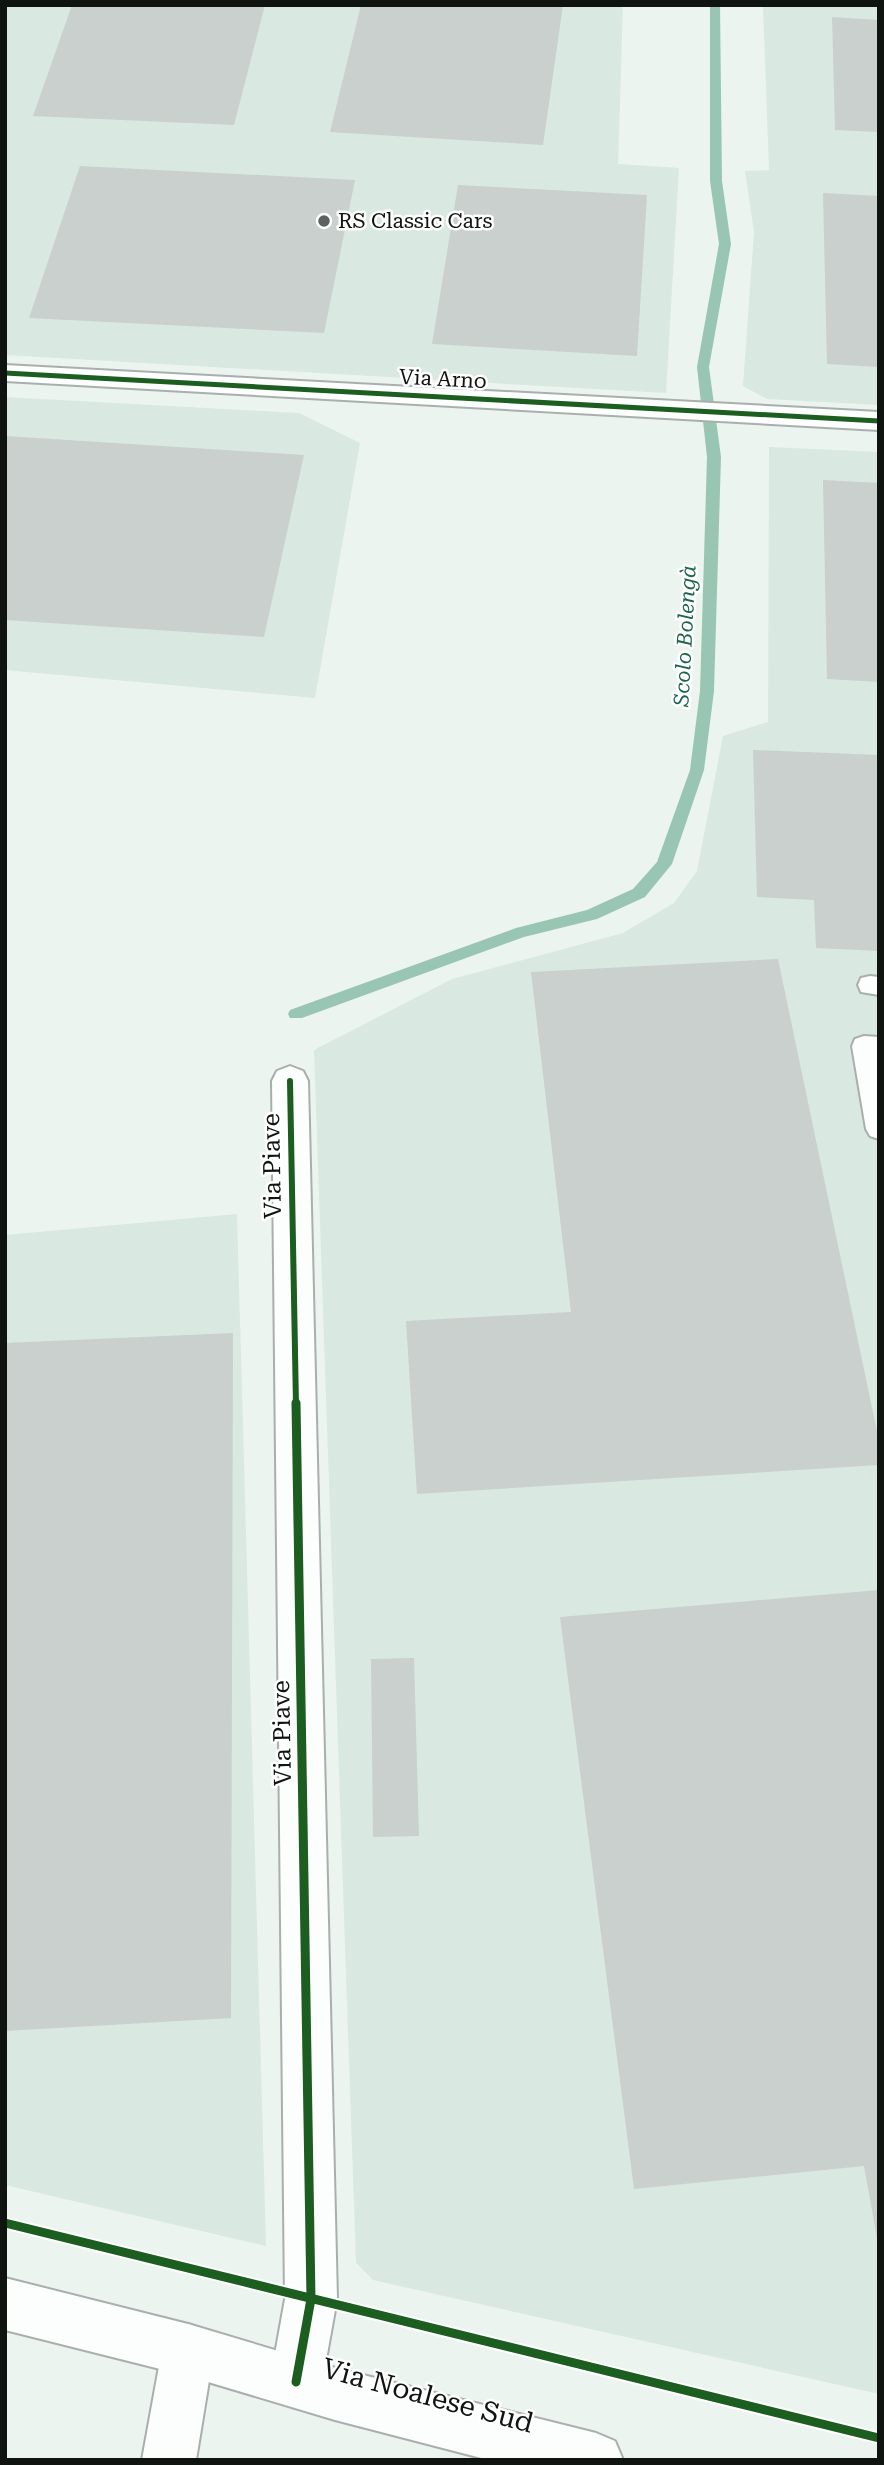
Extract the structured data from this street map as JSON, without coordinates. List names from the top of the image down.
{
  "streets": {
    "street": ["Via Arno", "Via Piave", "Via Noalese Sud"]
  },
  "crossings": [
    ["Via Piave", "Via Noalese Sud"]
  ],
  "water": ["Scolo Bolengà"],
  "places": ["RS Classic Cars"]
}
